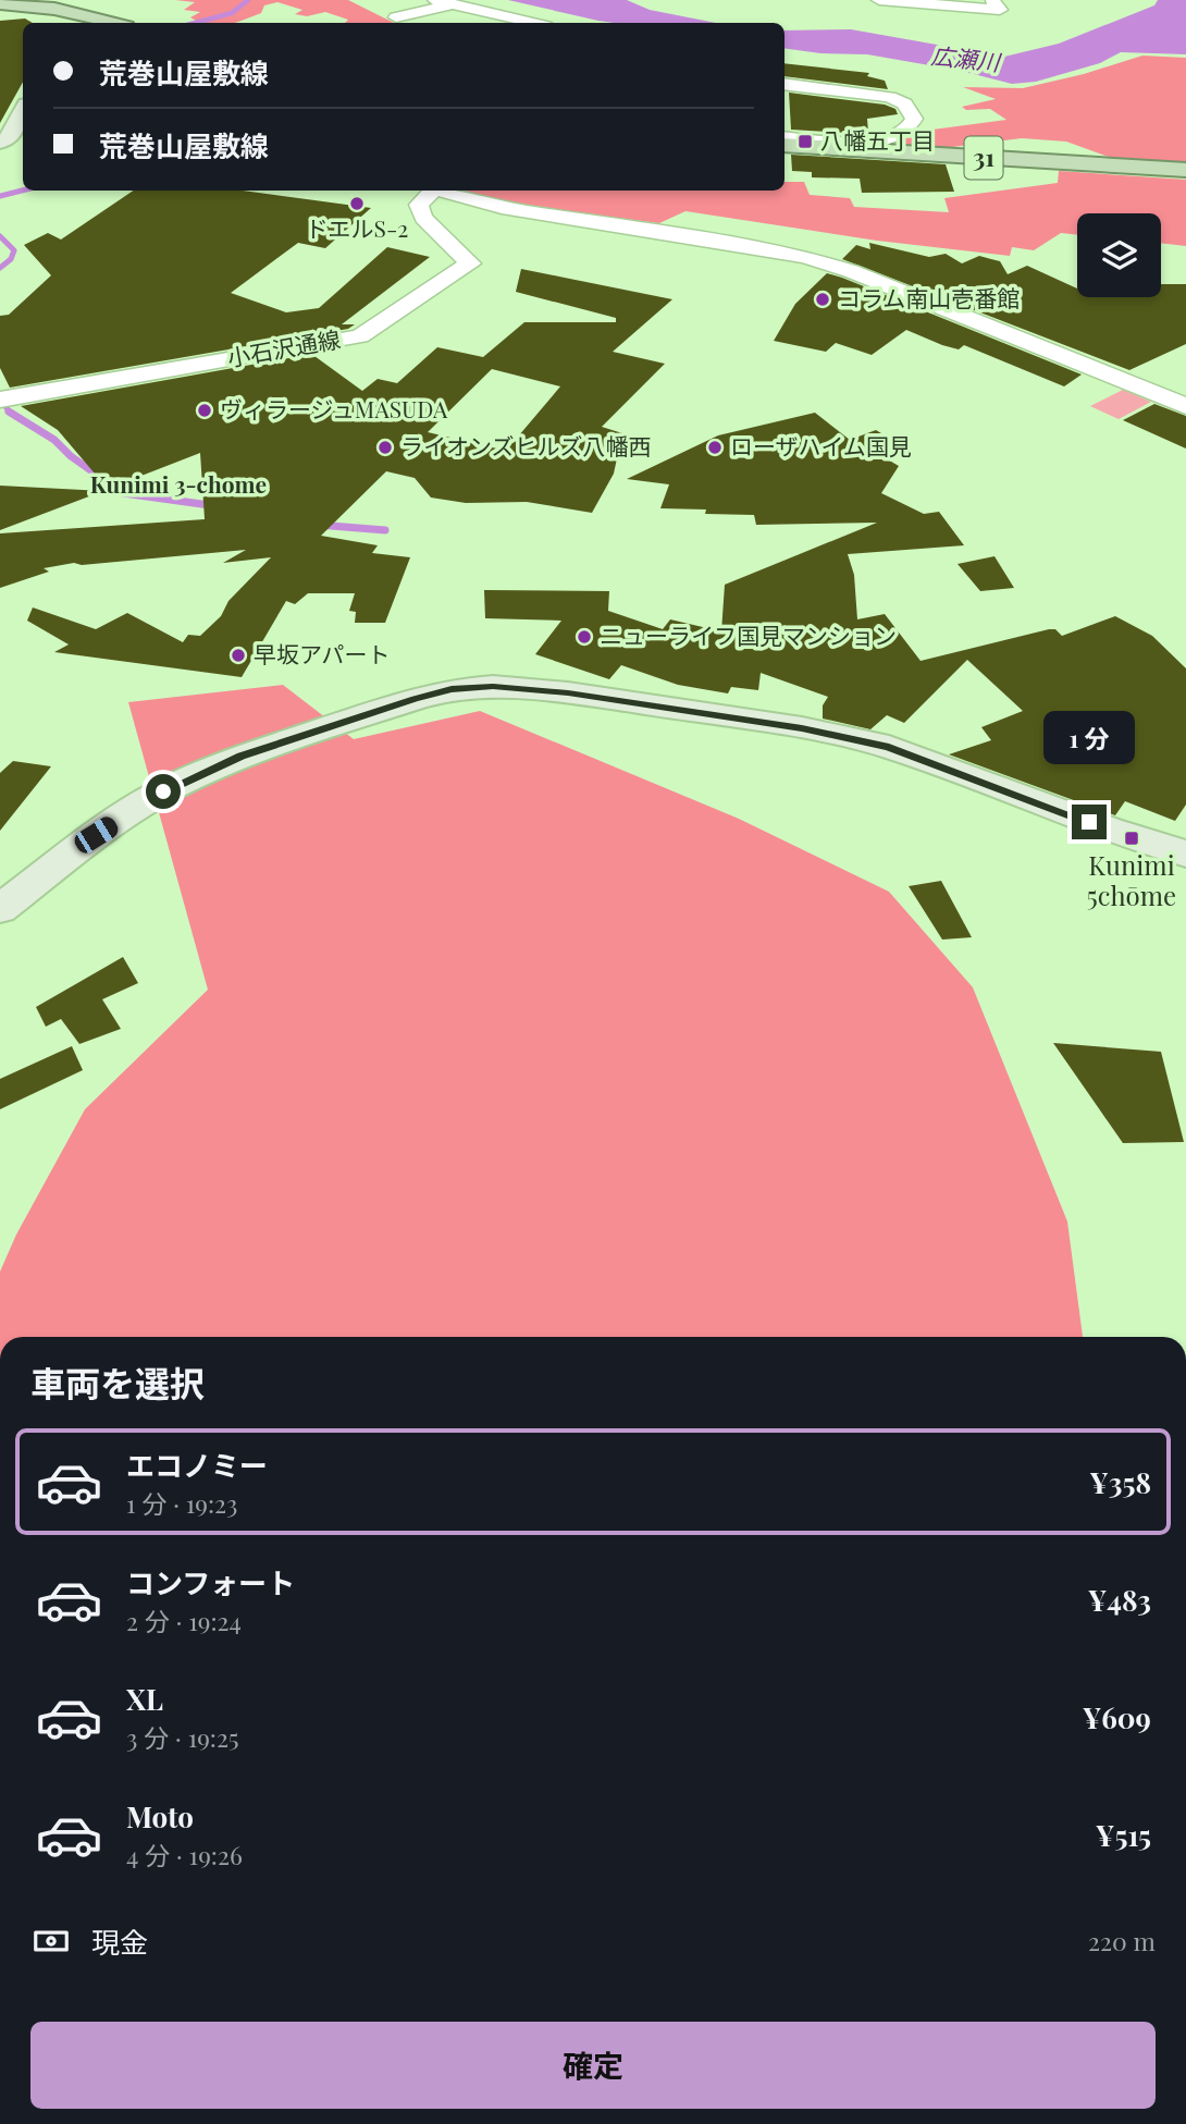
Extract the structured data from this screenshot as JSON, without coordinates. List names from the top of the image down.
{
  "streets": {
    "main road": ["31"],
    "street": ["小石沢通線"]
  },
  "districts": ["Kunimi 3-chome"],
  "water": ["広瀬川"],
  "places": {
    "transit": ["八幡五丁目", "Kunimi 5chōme"],
    "other": [
      "ドエルS-2",
      "コラム南山壱番館",
      "ヴィラージュMASUDA",
      "ライオンズヒルズ八幡西",
      "ローザハイム国見",
      "ニューライフ国見マンション",
      "早坂アパート"
    ]
  },
  "page": {
    "banner": ["荒巻山屋敷線", "荒巻山屋敷線"],
    "bubble": "1 分",
    "heading": "車両を選択",
    "list": [
      {
        "name": "エコノミー",
        "note": "1 分 · 19:23",
        "value": "¥358"
      },
      {
        "name": "コンフォート",
        "note": "2 分 · 19:24",
        "value": "¥483"
      },
      {
        "name": "XL",
        "note": "3 分 · 19:25",
        "value": "¥609"
      },
      {
        "name": "Moto",
        "note": "4 分 · 19:26",
        "value": "¥515"
      }
    ],
    "pay": ["現金", "220 m"],
    "buttons": "確定"
  }
}
